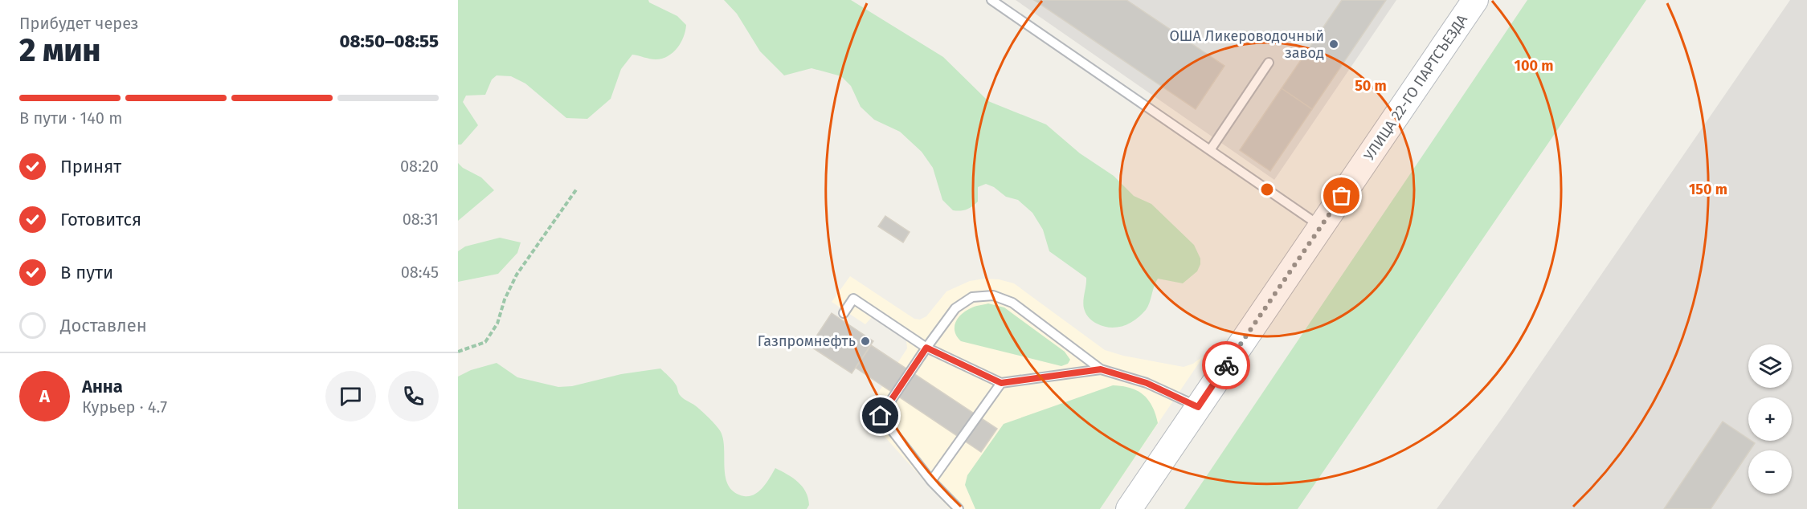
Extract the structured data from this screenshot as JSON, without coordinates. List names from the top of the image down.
{
  "streets": {
    "main road": ["УЛИЦА 22-ГО ПАРТСЪЕЗДА"]
  },
  "places": ["ОША Ликероводочный завод", "Газпромнефть"],
  "page": {
    "heading": ["2 мин", "Прибудет через", "08:50–08:55"],
    "panel": ["Анна", "Курьер · 4.7"],
    "bar": "В пути · 140 m",
    "list": [
      ["Принят", "08:20"],
      ["Готовится", "08:31"],
      ["В пути", "08:45"],
      "Доставлен"
    ],
    "map_buttons": ["+", "−"],
    "round": "А"
  },
  "rings": ["100 m", "50 m", "150 m"]
}
